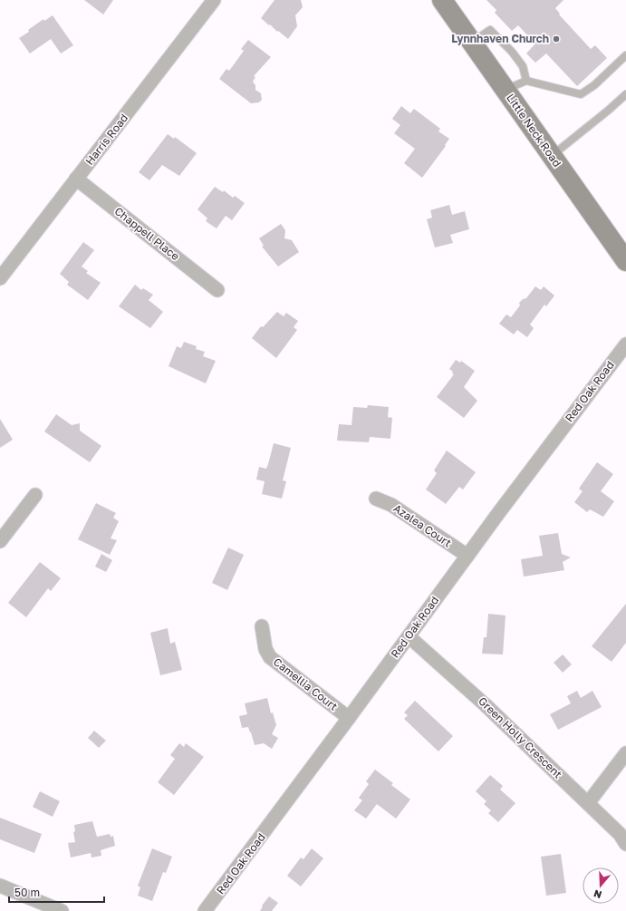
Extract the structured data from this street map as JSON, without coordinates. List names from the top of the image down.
{
  "streets": {
    "street": [
      "Little Neck Road",
      "Harris Road",
      "Chappell Place",
      "Red Oak Road",
      "Azalea Court",
      "Camellia Court",
      "Green Holly Crescent"
    ]
  },
  "crossings": [
    ["Harris Road", "Chappell Place"],
    ["Red Oak Road", "Azalea Court"],
    ["Red Oak Road", "Camellia Court"],
    ["Red Oak Road", "Green Holly Crescent"]
  ],
  "places": ["Lynnhaven Church"],
  "scale_bar": "50 m",
  "north": "bottom"
}
